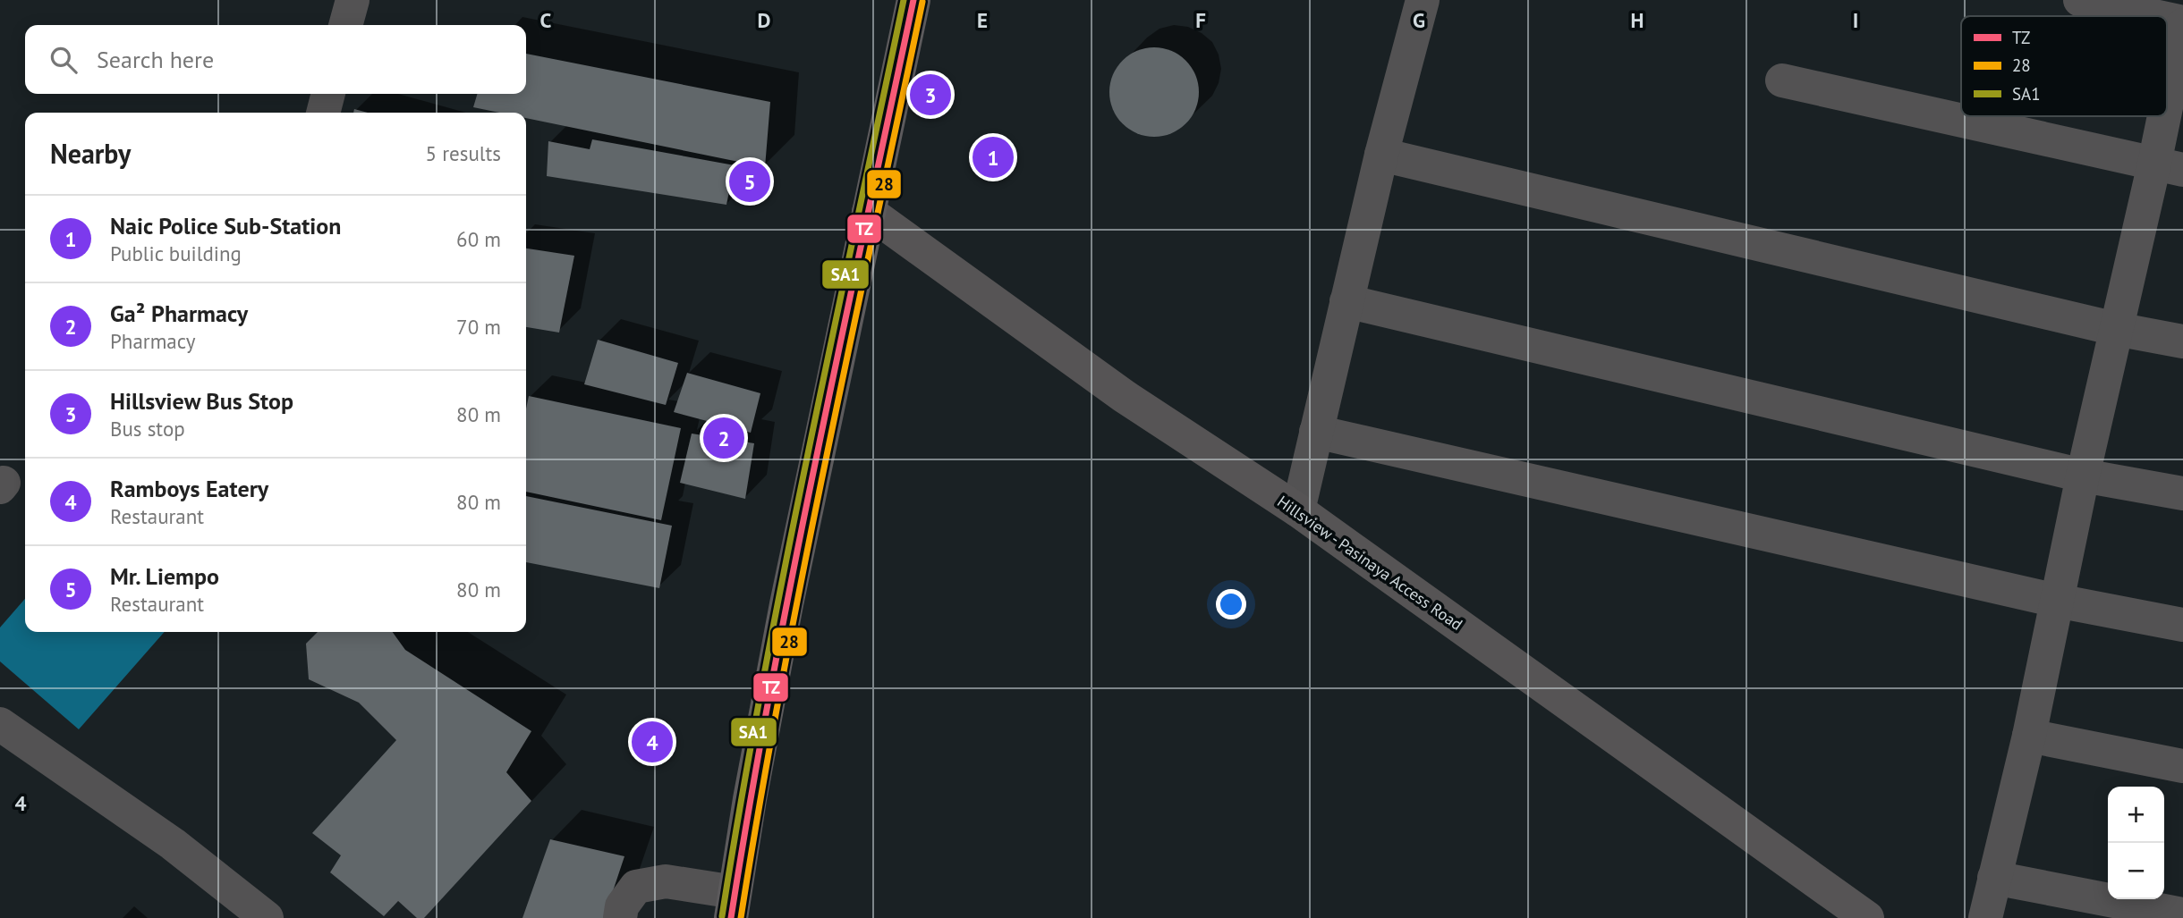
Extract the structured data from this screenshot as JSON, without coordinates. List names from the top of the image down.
{
  "streets": {
    "street": ["Hillsview - Pasinaya Access Road"]
  },
  "lines": ["transit line TZ", "transit line SA1", "transit line 28"],
  "legend": ["TZ", "28", "SA1"],
  "page": {
    "search": "Search here",
    "pins": [
      "3",
      "1",
      "5",
      "2",
      "4"
    ],
    "heading": ["Nearby", "5 results"],
    "list": [
      {
        "mark": "1",
        "name": "Naic Police Sub-Station",
        "note": "Public building",
        "value": "60 m"
      },
      {
        "mark": "2",
        "name": "Ga² Pharmacy",
        "note": "Pharmacy",
        "value": "70 m"
      },
      {
        "mark": "3",
        "name": "Hillsview Bus Stop",
        "note": "Bus stop",
        "value": "80 m"
      },
      {
        "mark": "4",
        "name": "Ramboys Eatery",
        "note": "Restaurant",
        "value": "80 m"
      },
      {
        "mark": "5",
        "name": "Mr. Liempo",
        "note": "Restaurant",
        "value": "80 m"
      }
    ],
    "map_buttons": ["+", "−"]
  },
  "grid": {
    "columns": [
      "C",
      "D",
      "E",
      "F",
      "G",
      "H",
      "I"
    ],
    "rows": ["4"]
  }
}
